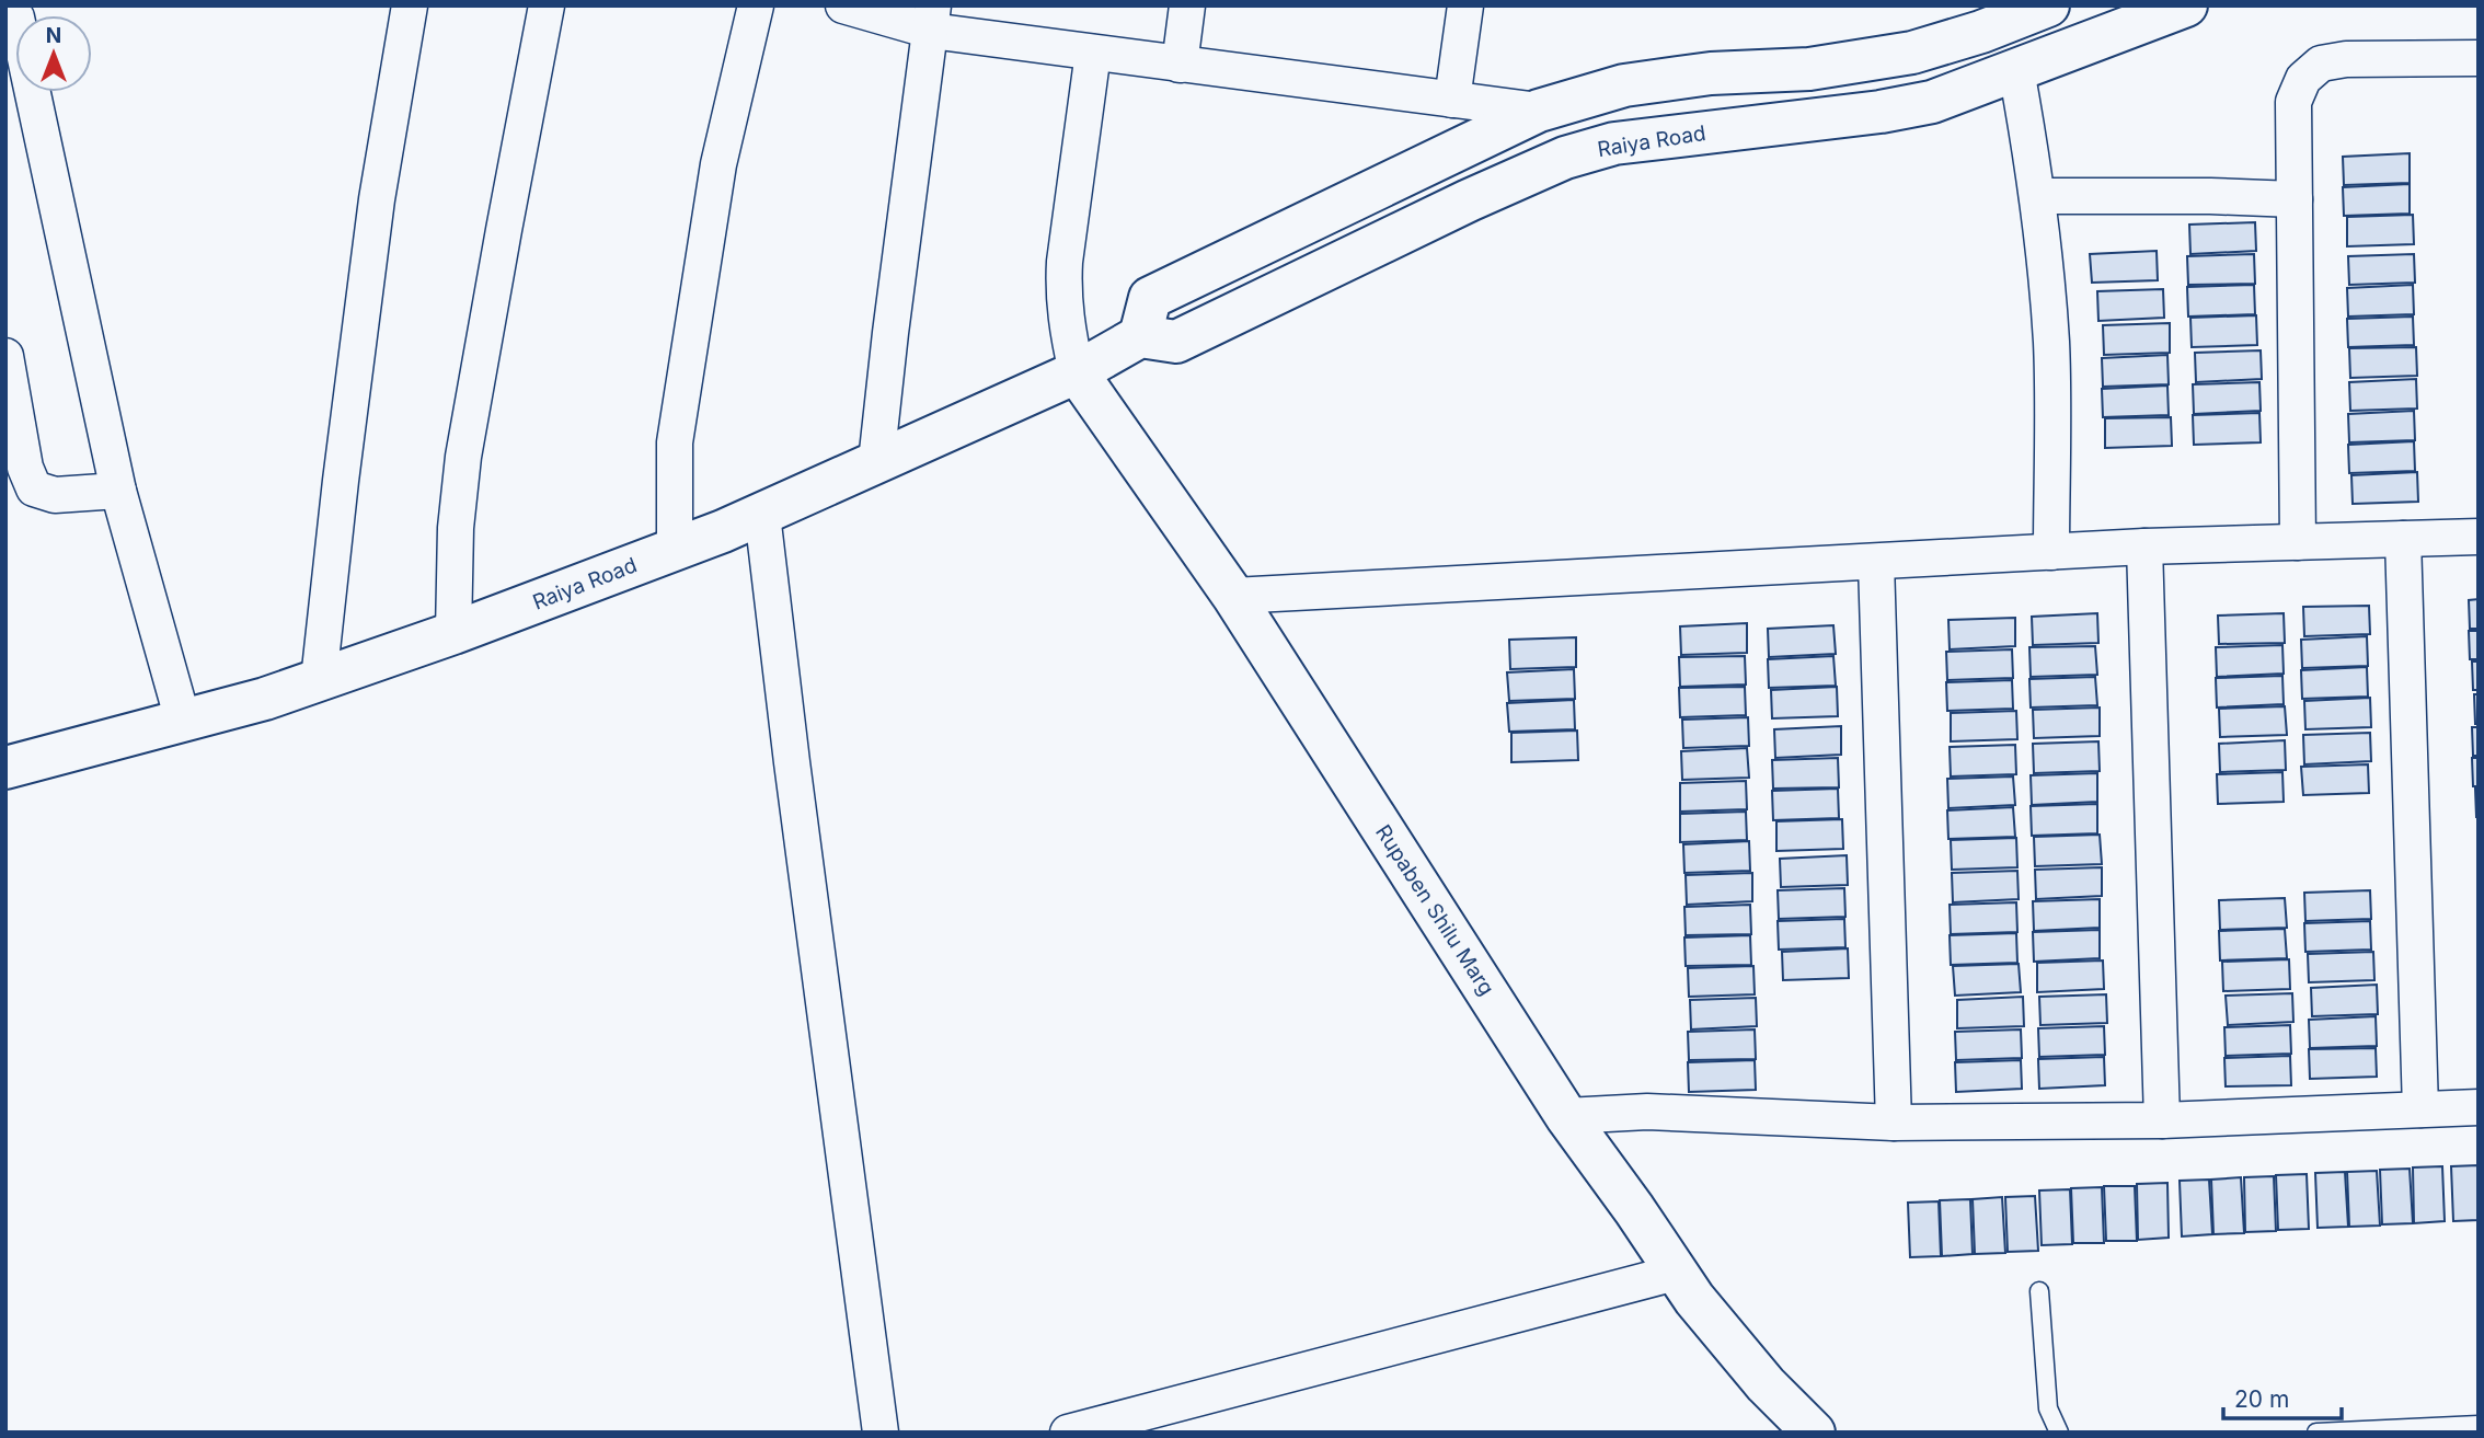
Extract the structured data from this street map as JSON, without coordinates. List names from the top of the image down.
{
  "streets": {
    "street": ["Raiya Road", "Rupaben Shilu Marg"]
  },
  "crossings": [
    ["Raiya Road", "Rupaben Shilu Marg"]
  ],
  "scale_bar": "20 m",
  "north": "top"
}
